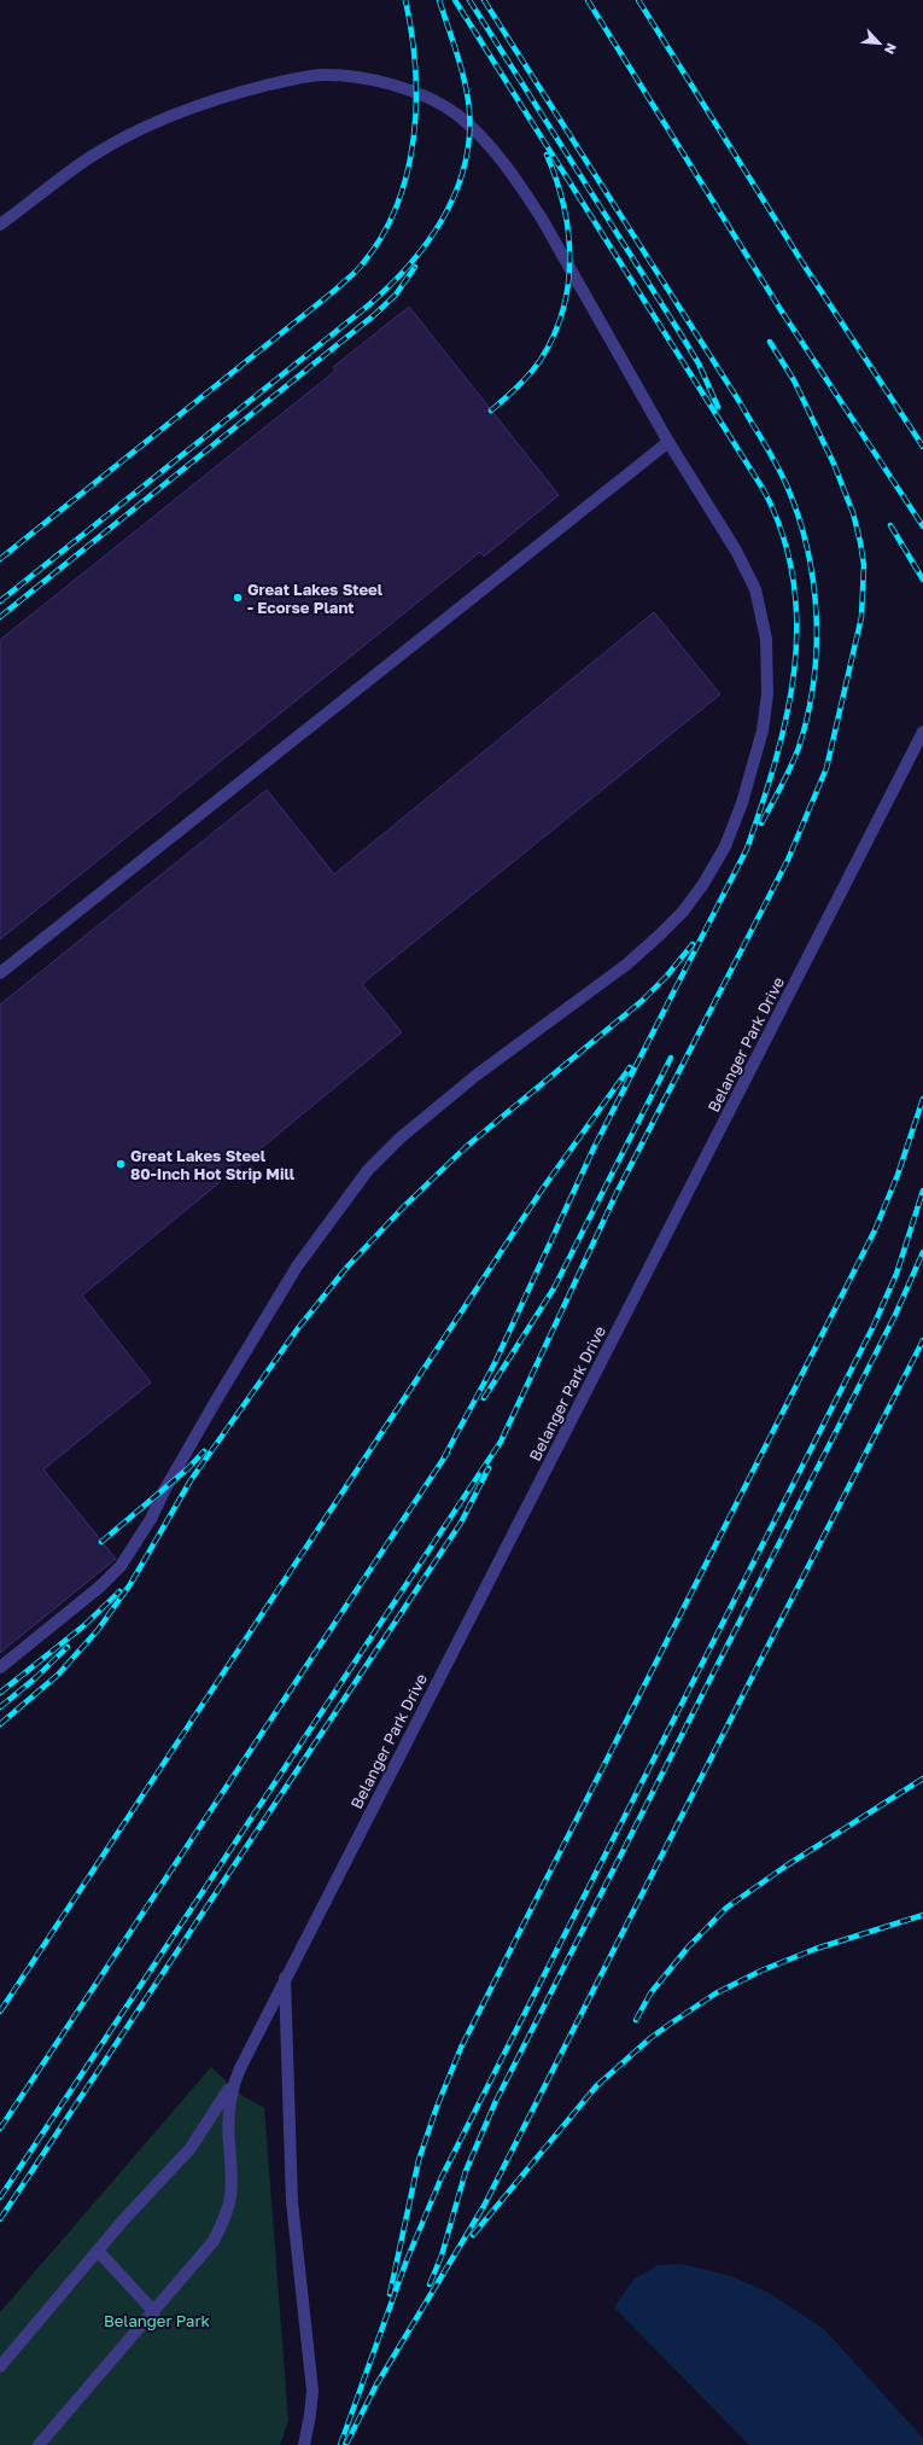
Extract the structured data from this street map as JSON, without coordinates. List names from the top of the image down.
{
  "streets": {
    "street": ["Belanger Park Drive"]
  },
  "parks": ["Belanger Park"],
  "places": ["Great Lakes Steel - Ecorse Plant", "Great Lakes Steel 80-Inch Hot Strip Mill"],
  "north": "bottom right"
}
